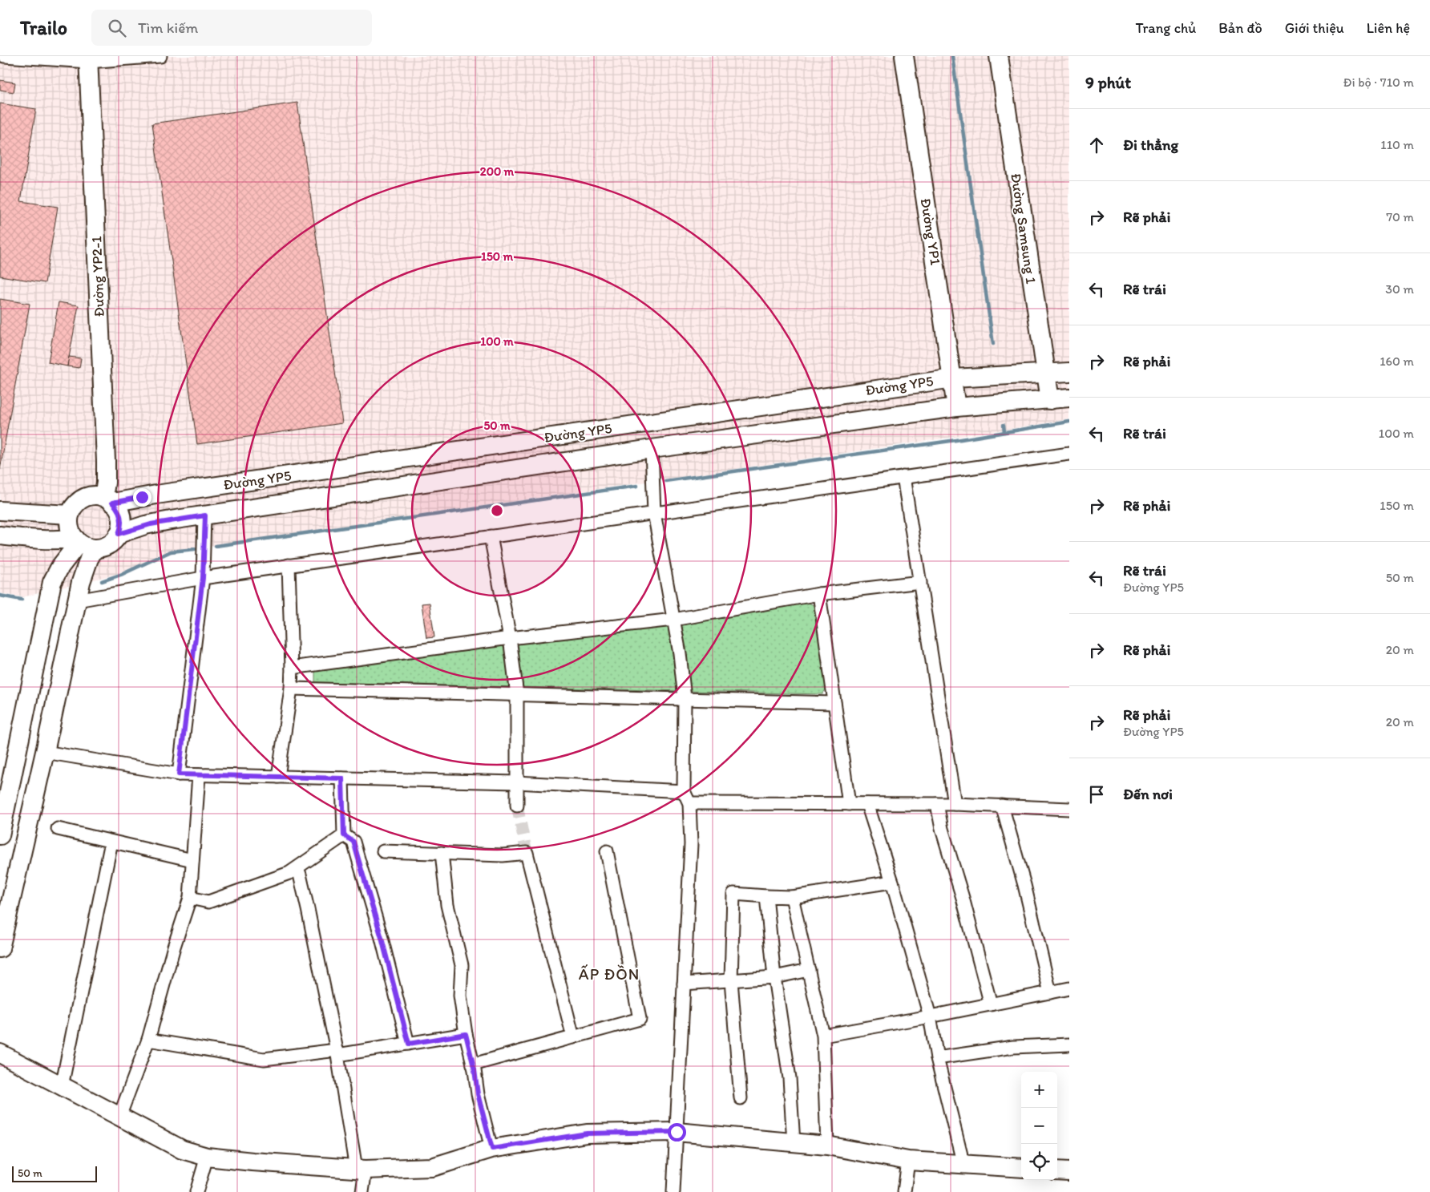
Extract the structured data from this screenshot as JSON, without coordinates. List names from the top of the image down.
{
  "streets": {
    "main road": [
      "Đường Samsung 1",
      "Đường YP1",
      "Đường YP2-1",
      "Đường YP5"
    ]
  },
  "crossings": [
    ["Đường Samsung 1", "Đường YP5"],
    ["Đường YP1", "Đường YP5"],
    ["Đường YP2-1", "Đường YP5"]
  ],
  "districts": ["ẤP ĐỒN"],
  "scale_bar": "50 m",
  "page": {
    "header": "Trailo",
    "search": "Tìm kiếm",
    "nav": [
      "Trang chủ",
      "Bản đồ",
      "Giới thiệu",
      "Liên hệ"
    ],
    "heading": ["9 phút", "Đi bộ · 710 m"],
    "list": [
      ["Đi thẳng", "110 m"],
      ["Rẽ phải", "70 m"],
      ["Rẽ trái", "30 m"],
      ["Rẽ phải", "160 m"],
      ["Rẽ trái", "100 m"],
      ["Rẽ phải", "150 m"],
      ["Rẽ trái", "Đường YP5", "50 m"],
      ["Rẽ phải", "20 m"],
      ["Rẽ phải", "Đường YP5", "20 m"],
      "Đến nơi"
    ],
    "map_buttons": ["+", "−"],
    "scale": "50 m"
  },
  "rings": [
    "200 m",
    "150 m",
    "100 m",
    "50 m"
  ]
}
